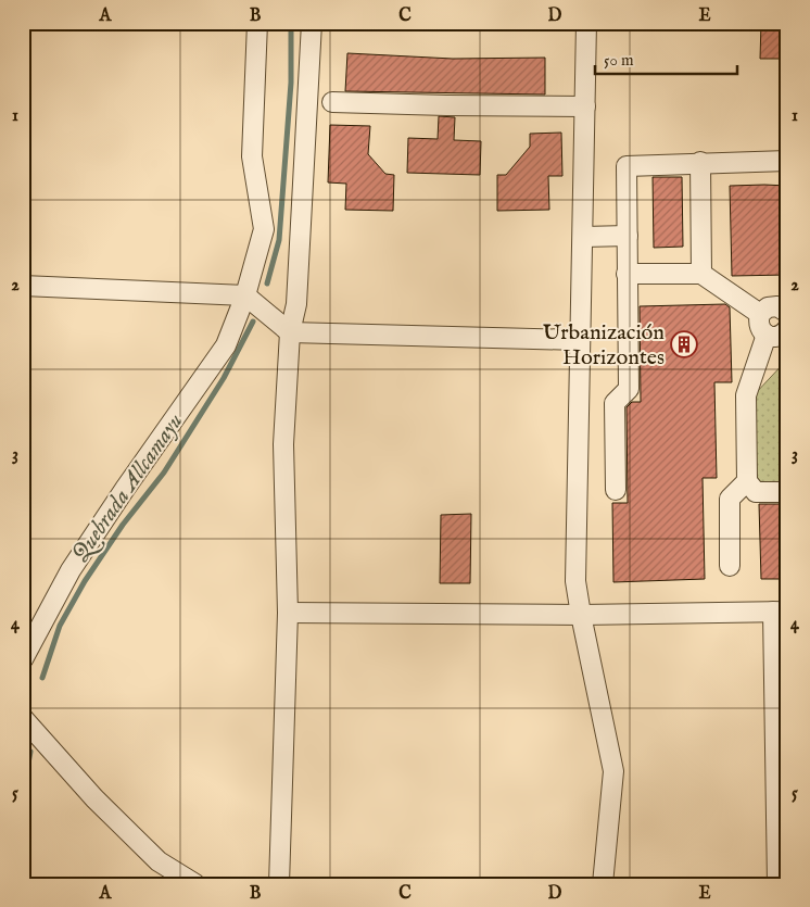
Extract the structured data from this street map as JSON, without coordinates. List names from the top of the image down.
{
  "water": ["Quebrada Allcamayu"],
  "places": {
    "building": ["Urbanización Horizontes"]
  },
  "scale_bar": "50 m",
  "grid": {
    "columns": [
      "A",
      "B",
      "C",
      "D",
      "E"
    ],
    "rows": [
      "1",
      "2",
      "3",
      "4",
      "5"
    ]
  }
}
